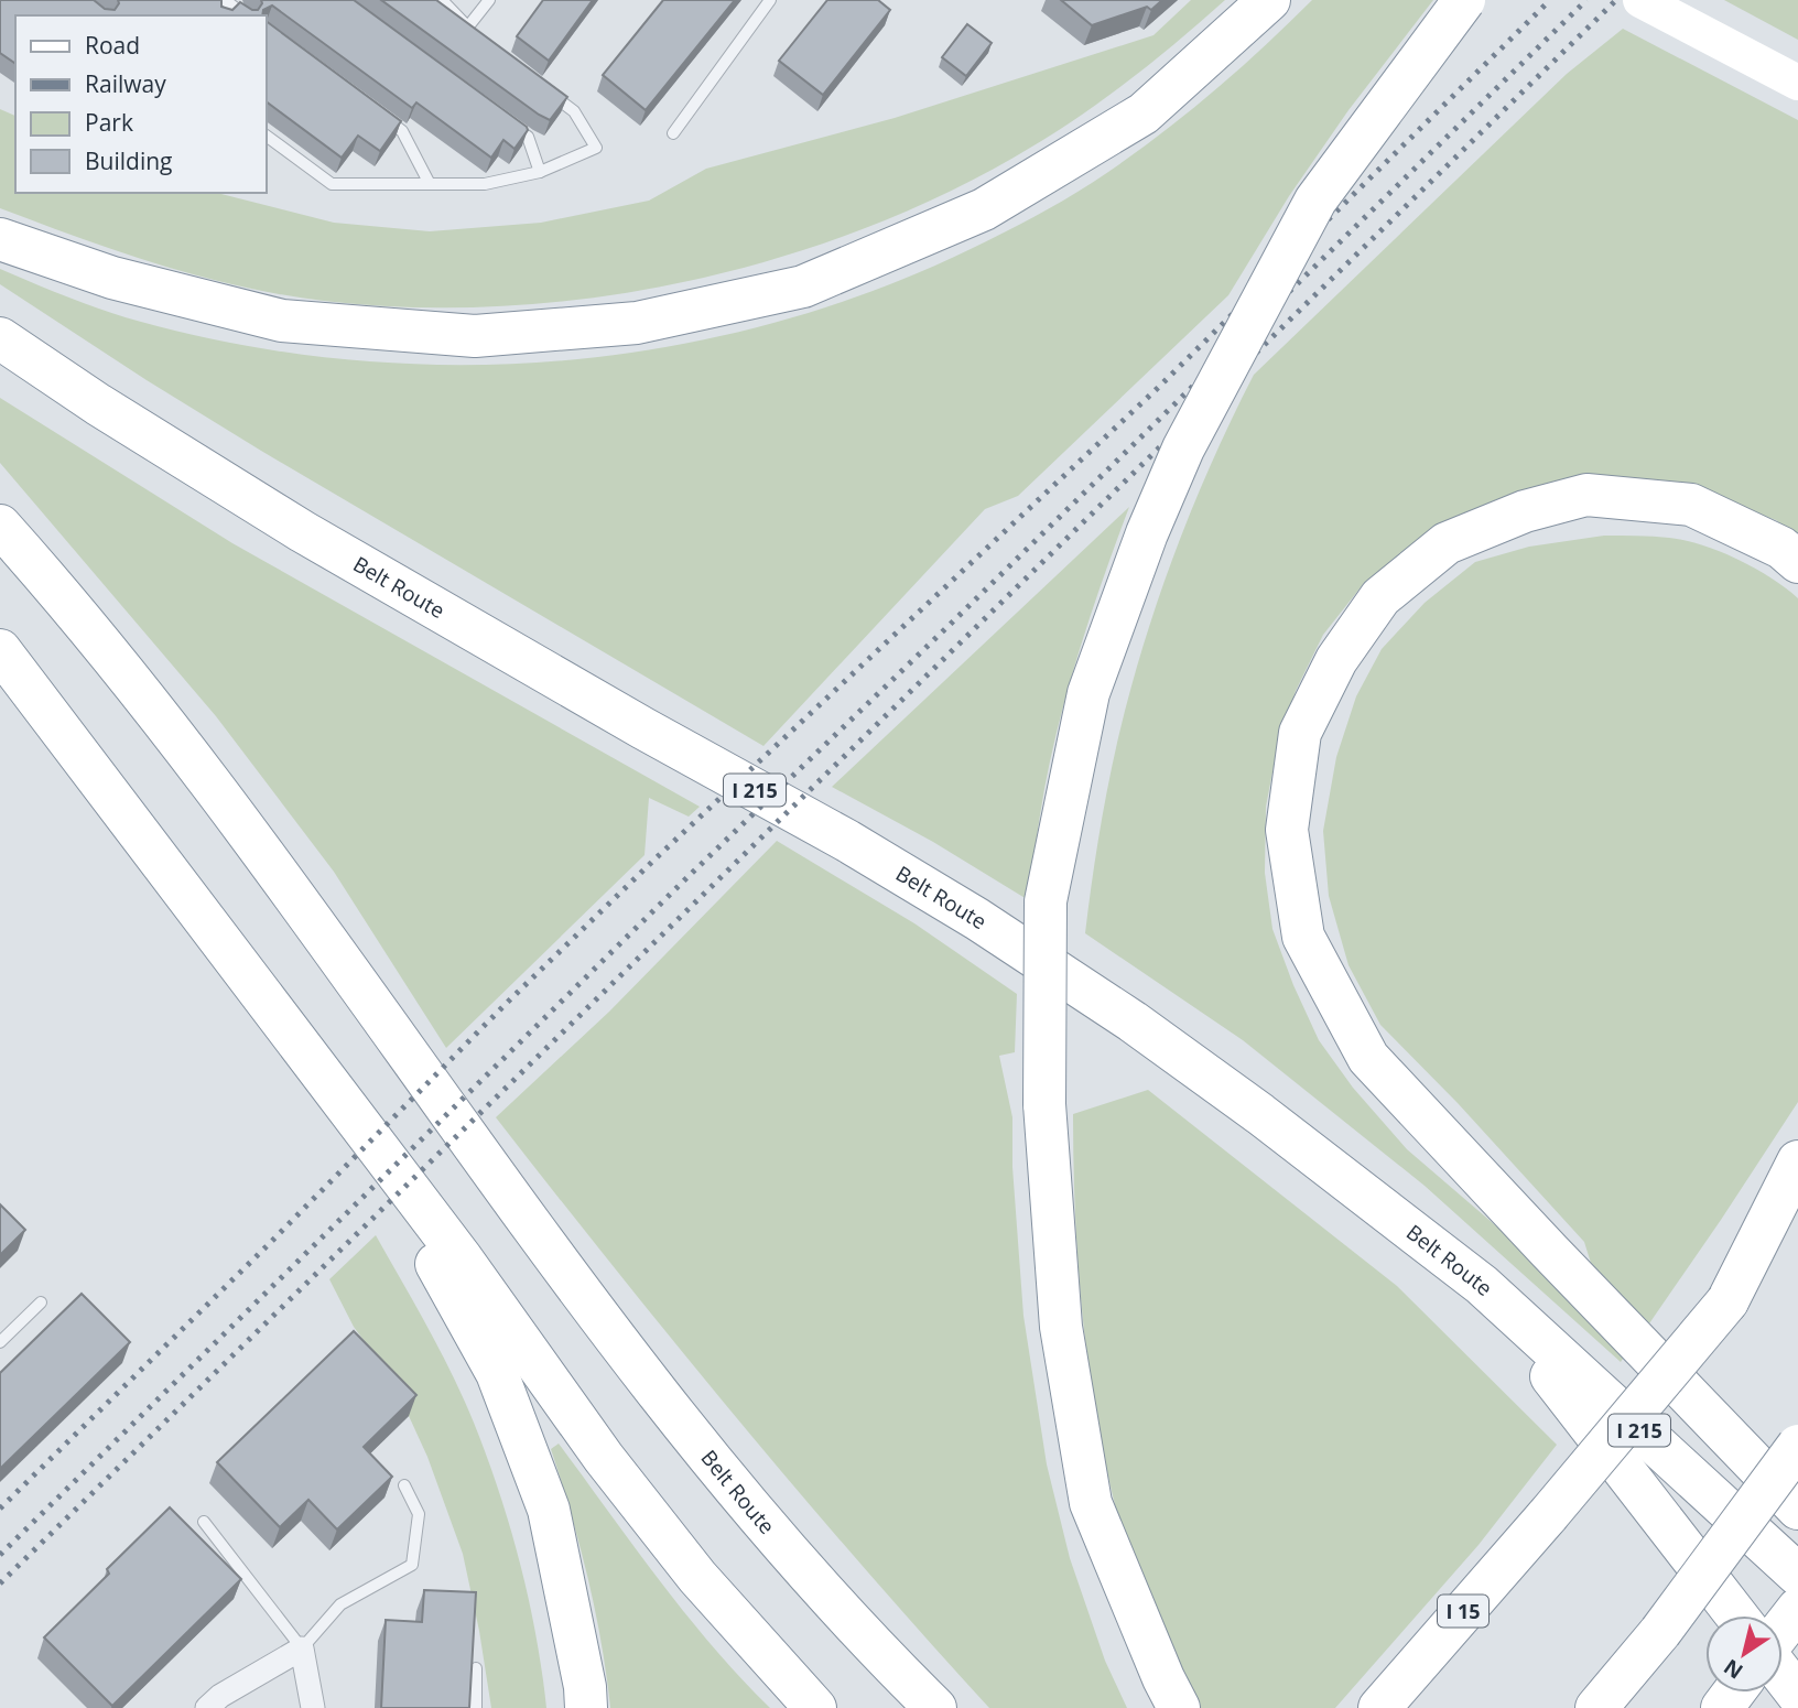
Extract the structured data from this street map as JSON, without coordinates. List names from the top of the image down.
{
  "streets": {
    "highway": ["Belt Route", "I 215", "I 15"]
  },
  "legend": [
    "Road",
    "Railway",
    "Park",
    "Building"
  ],
  "north": "bottom left"
}
